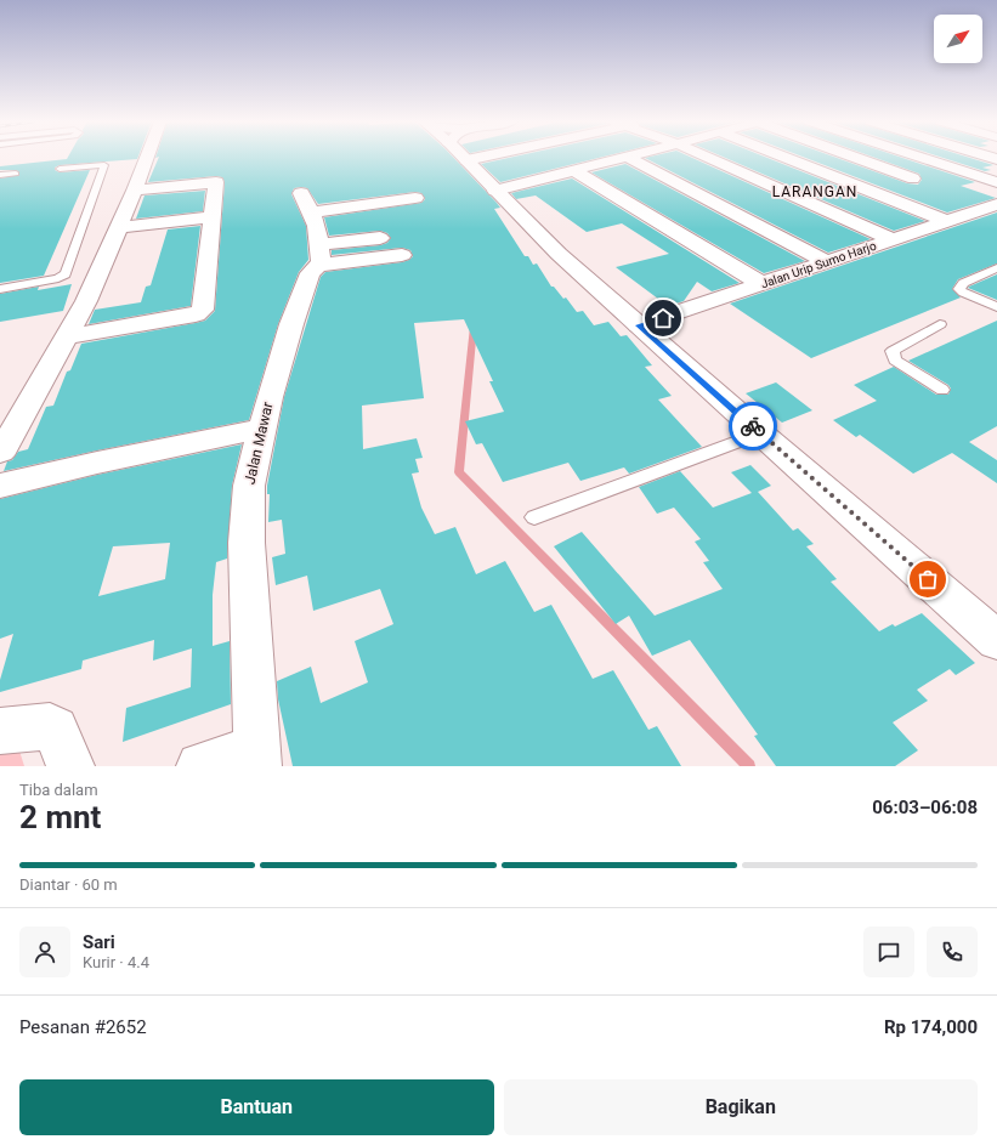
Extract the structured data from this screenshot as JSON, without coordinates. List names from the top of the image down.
{
  "streets": {
    "main road": ["Jalan Urip Sumo Harjo", "Jalan Mawar"]
  },
  "districts": ["LARANGAN"],
  "north": "top right",
  "page": {
    "heading": ["2 mnt", "Tiba dalam", "06:03–06:08"],
    "panel": [
      "Sari",
      "Kurir · 4.4",
      "Pesanan #2652",
      "Rp 174,000"
    ],
    "bar": "Diantar · 60 m",
    "buttons": ["Bantuan", "Bagikan"]
  }
}
